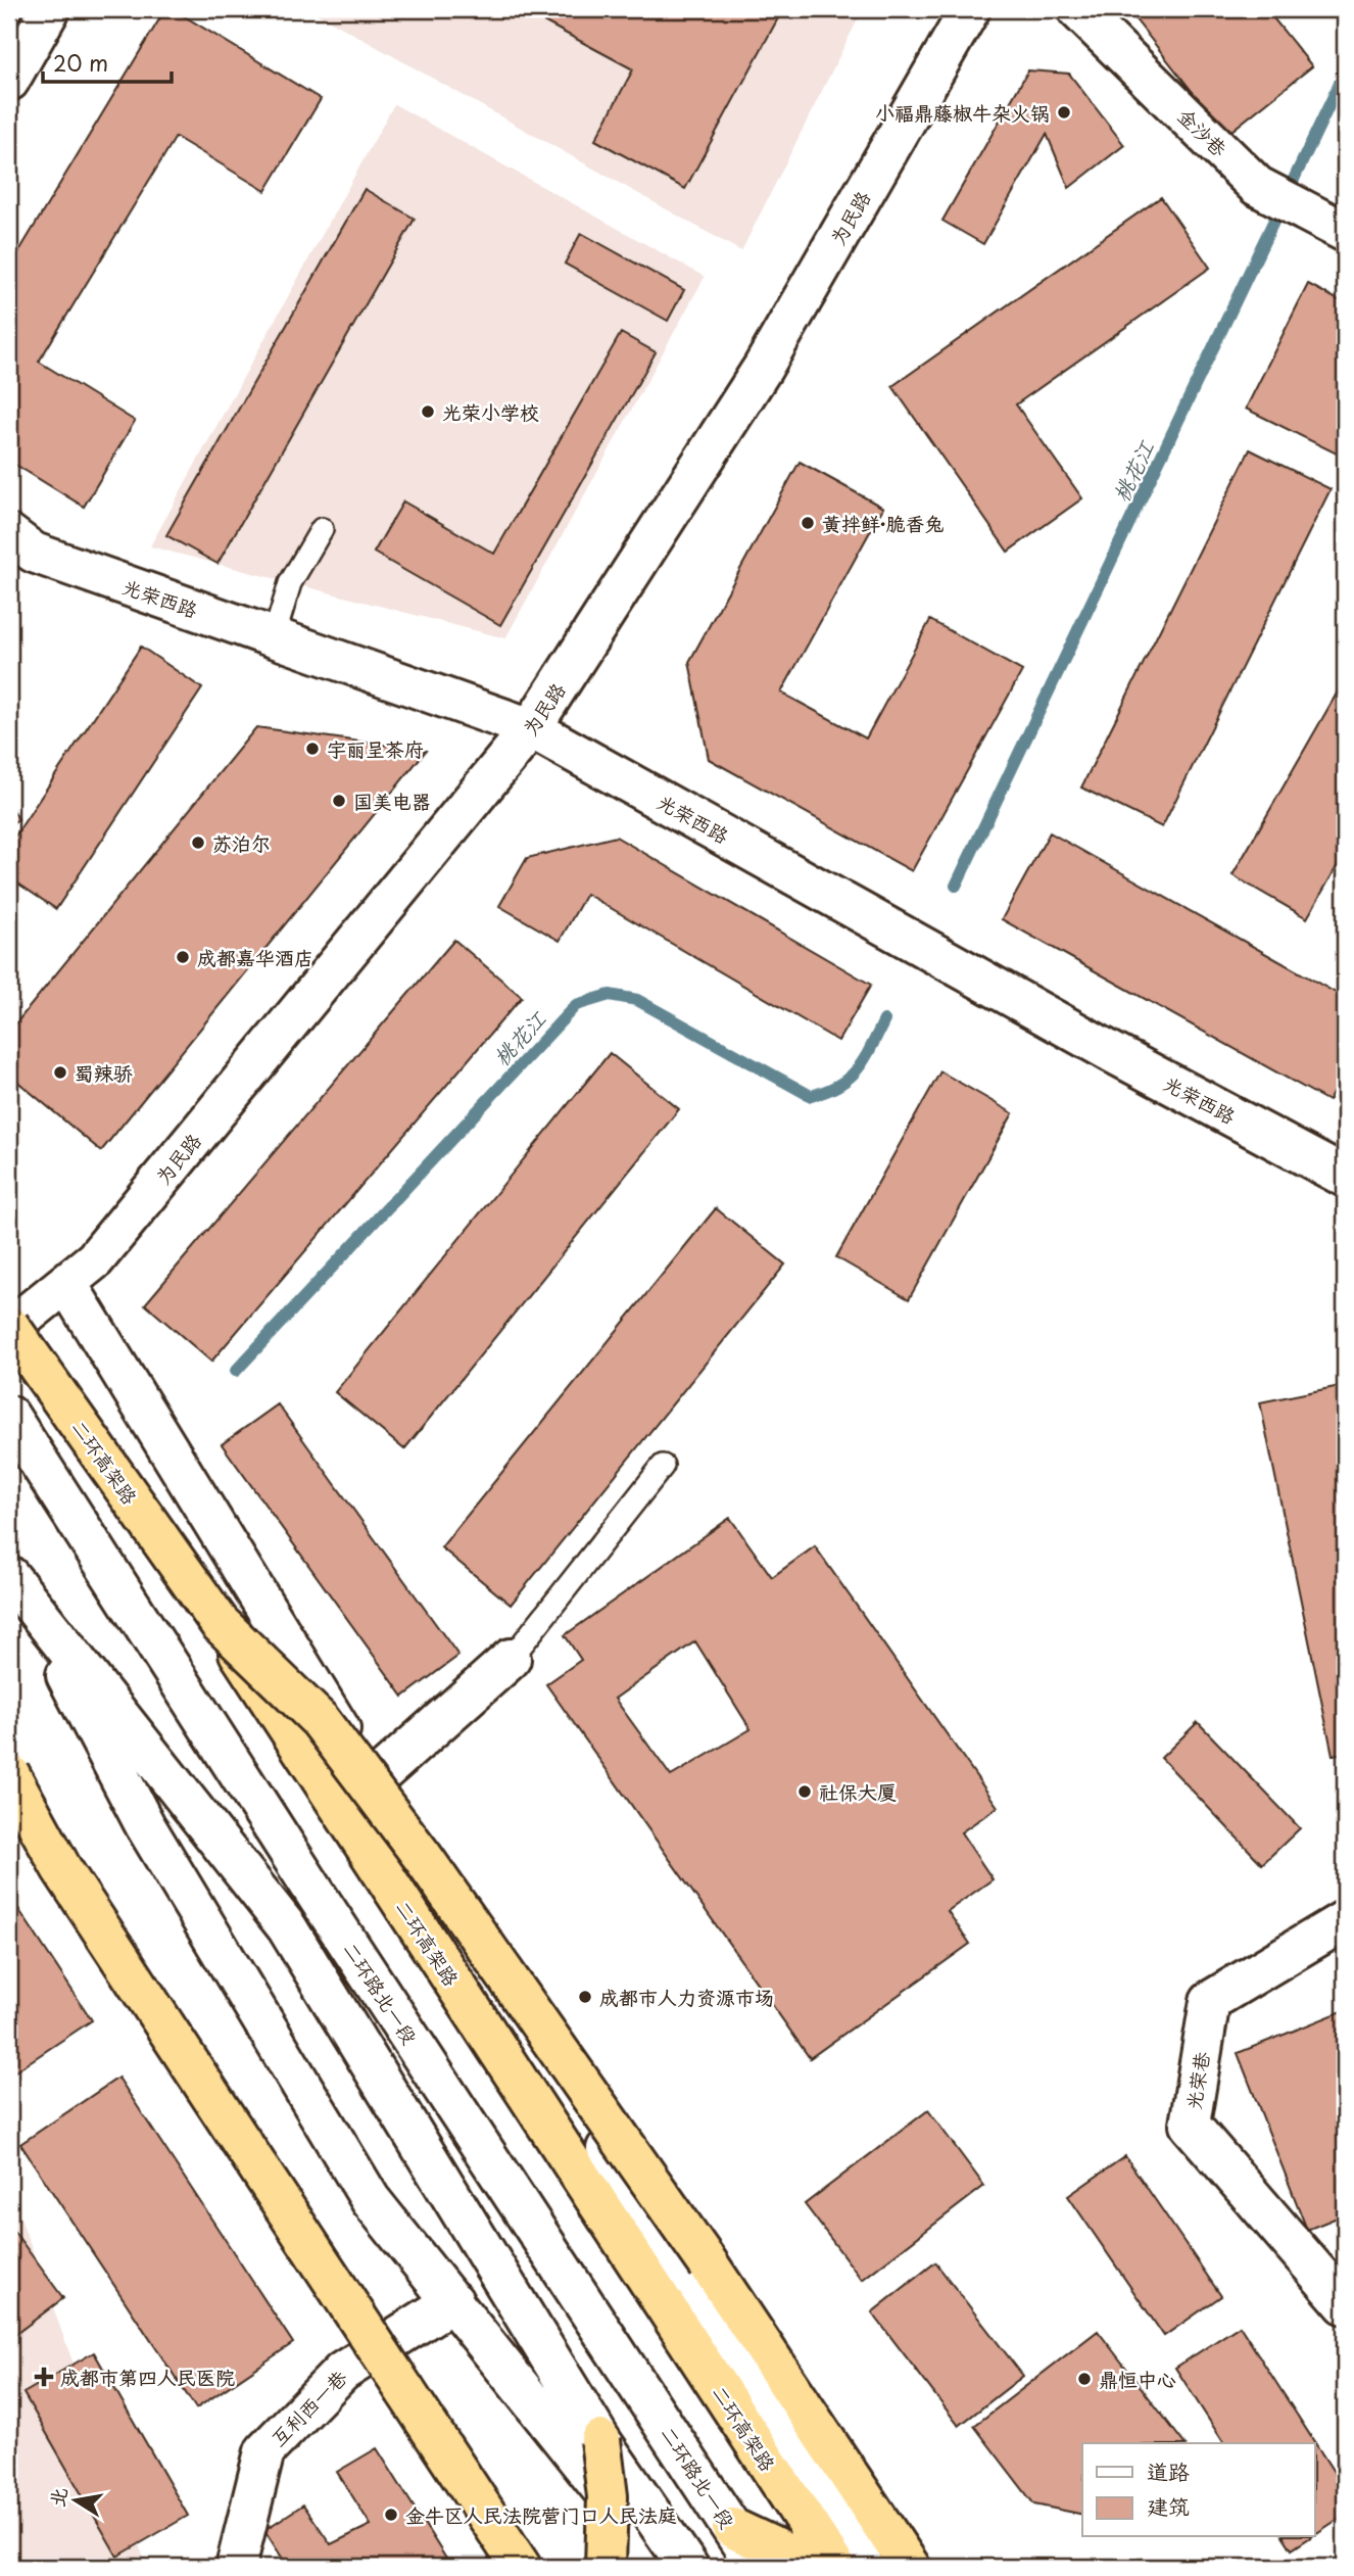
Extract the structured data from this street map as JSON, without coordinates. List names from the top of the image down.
{
  "streets": {
    "highway": ["二环高架路"],
    "street": [
      "金沙巷",
      "为民路",
      "光荣西路",
      "二环路北一段",
      "光荣巷",
      "互利西一巷"
    ]
  },
  "crossings": [
    ["为民路", "光荣西路"],
    ["为民路", "二环高架路"]
  ],
  "water": ["桃花江"],
  "places": {
    "other": [
      "小福鼎藤椒牛杂火锅",
      "光荣小学校",
      "黄拌鲜·脆香兔",
      "宇丽呈茶府",
      "国美电器",
      "苏泊尔",
      "成都嘉华酒店",
      "蜀辣骄",
      "社保大厦",
      "成都市人力资源市场",
      "鼎恒中心",
      "金牛区人民法院营门口人民法庭"
    ],
    "health": ["成都市第四人民医院"]
  },
  "legend": ["道路", "建筑"],
  "scale_bar": "20 m",
  "north": "left"
}
